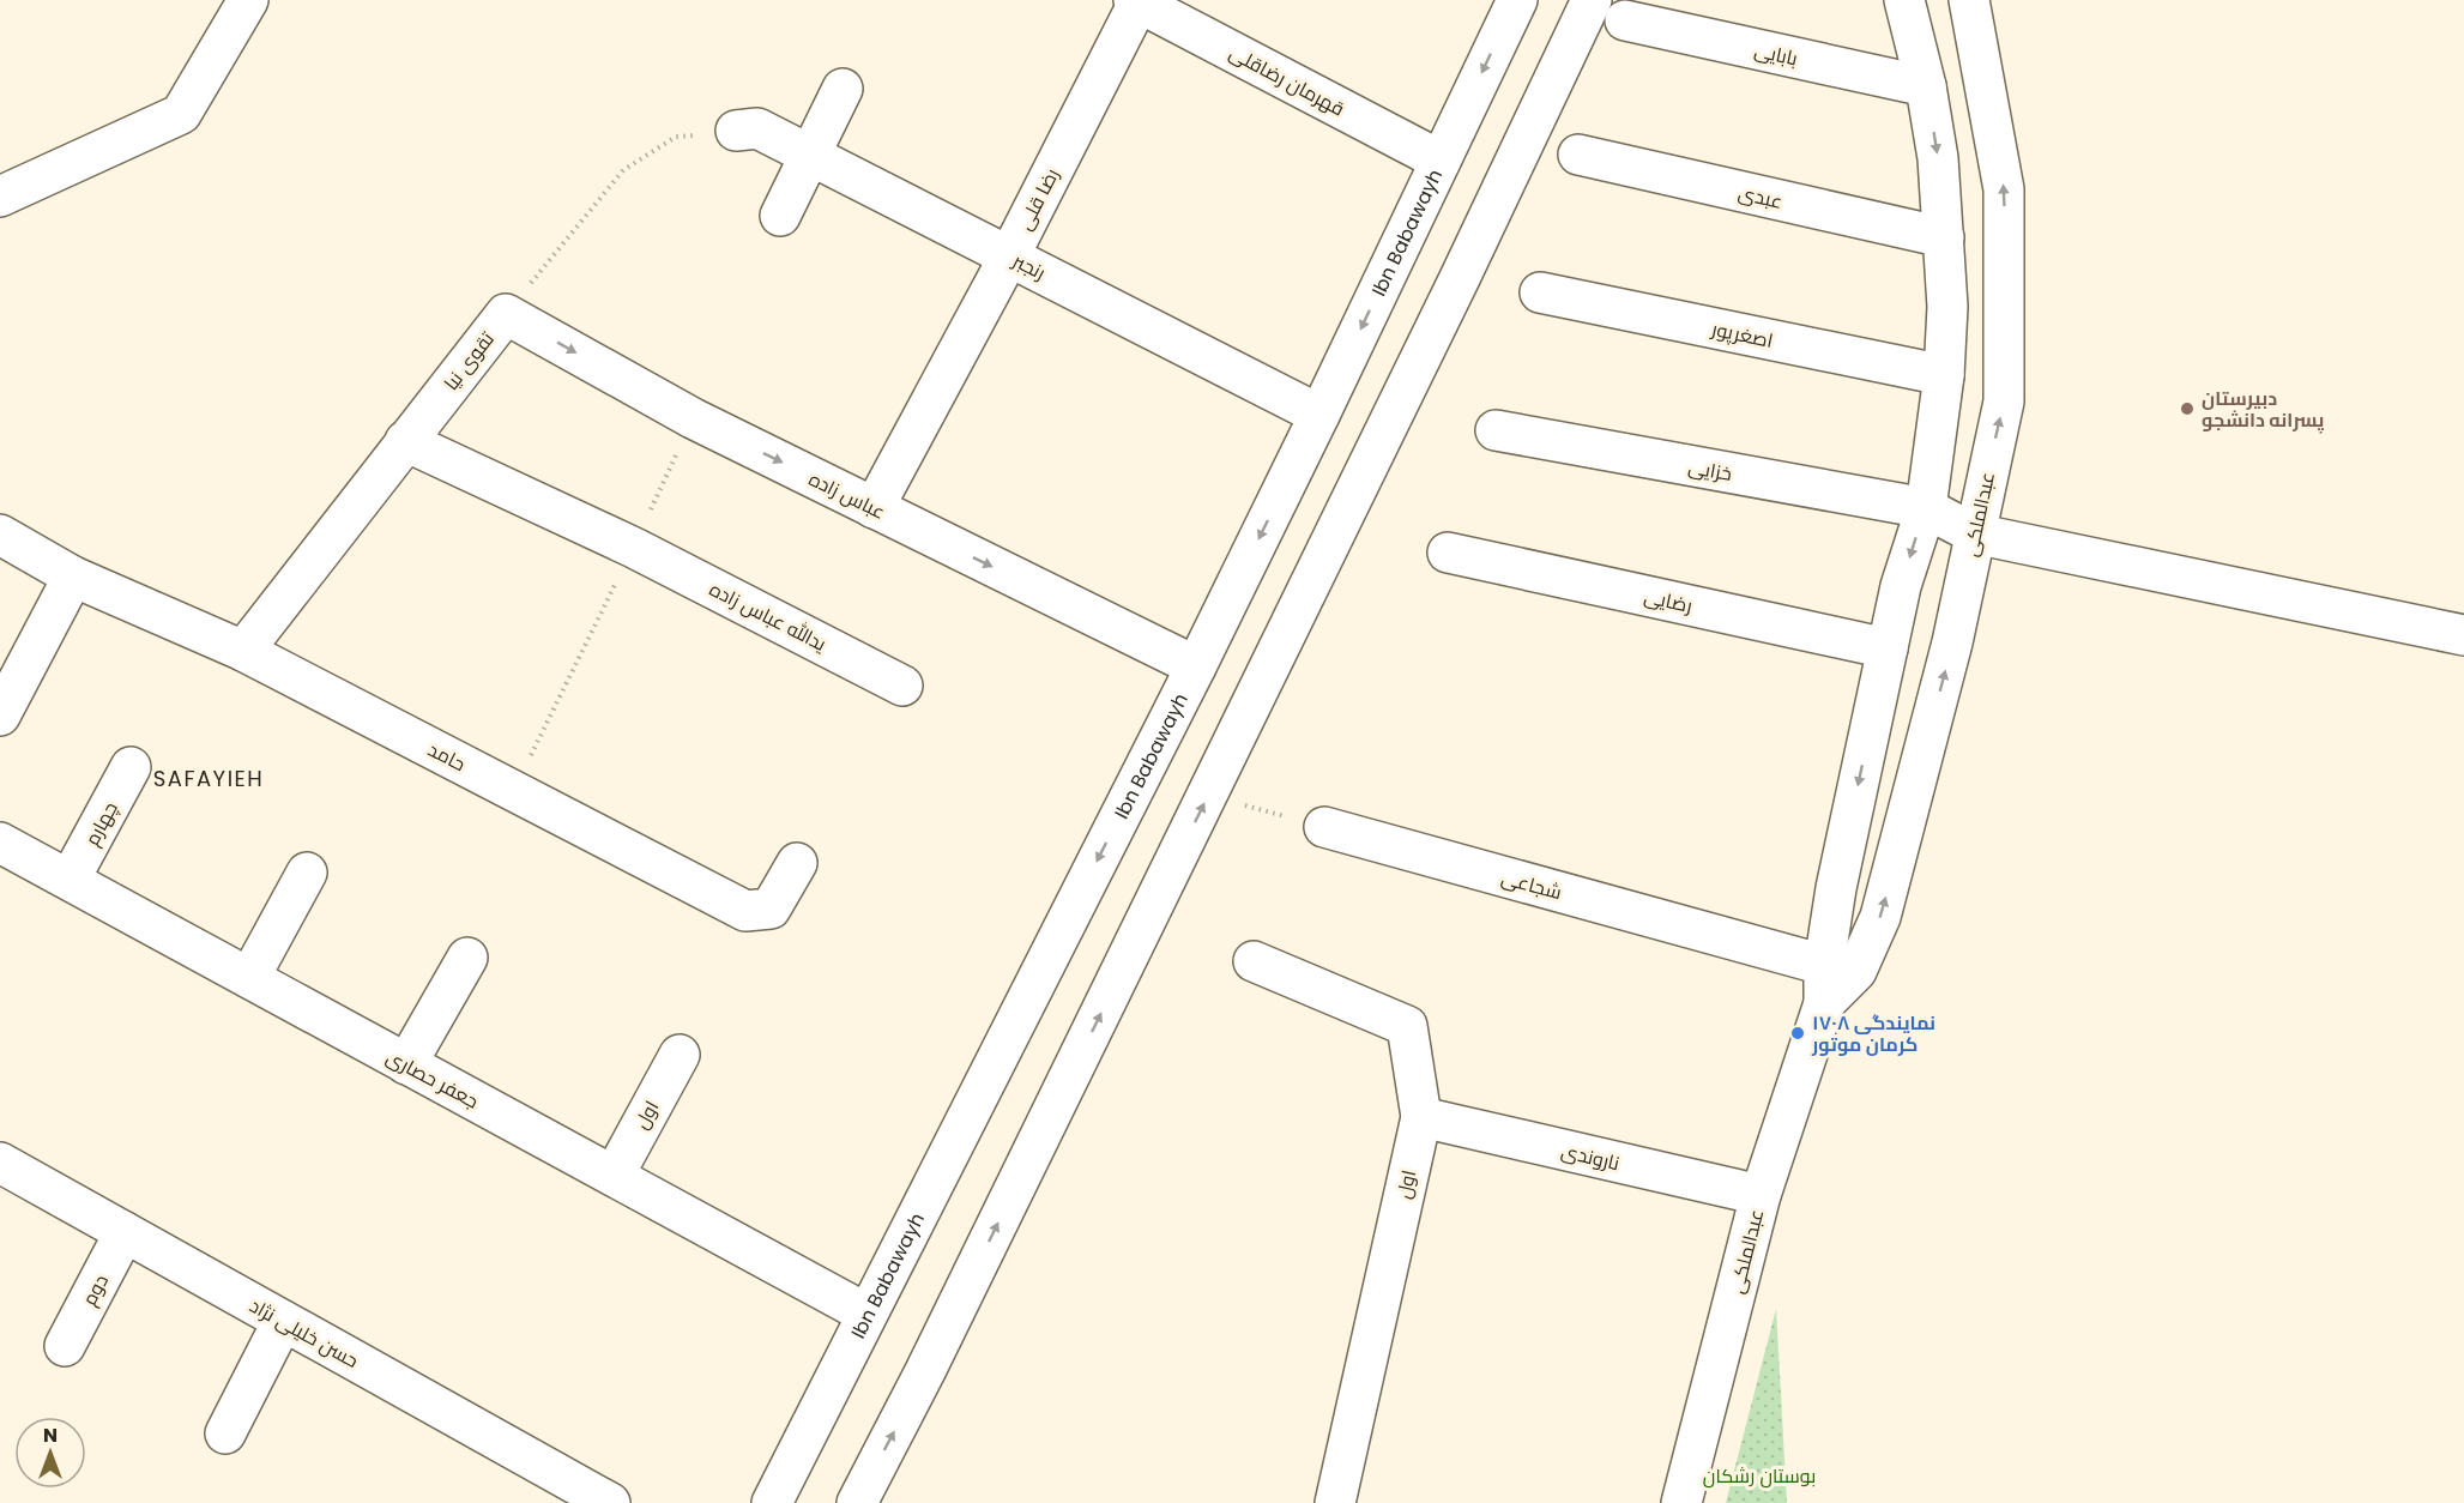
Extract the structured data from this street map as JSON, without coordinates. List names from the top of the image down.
{
  "streets": {
    "street": [
      "بابایی",
      "قهرمان رضاقلی",
      "عبدی",
      "رضا قلی",
      "Ibn Babawayh",
      "رنجبر",
      "اصغرپور",
      "تقوی نیا",
      "خزایی",
      "عباس زاده",
      "عبدالملکی",
      "رضایی",
      "یدالله عباس زاده",
      "حامد",
      "چهارم",
      "شجاعی",
      "جعفر حصاری",
      "اول",
      "ناروندی",
      "دوم",
      "حسن خلیلی نژاد"
    ]
  },
  "crossings": [
    ["قهرمان رضاقلی", "رضا قلی"],
    ["قهرمان رضاقلی", "Ibn Babawayh"],
    ["رضا قلی", "رنجبر"],
    ["رضا قلی", "عباس زاده"],
    ["Ibn Babawayh", "رنجبر"],
    ["Ibn Babawayh", "عباس زاده"],
    ["Ibn Babawayh", "جعفر حصاری"],
    ["رنجبر", "تقوی نیا"],
    ["تقوی نیا", "عباس زاده"],
    ["تقوی نیا", "یدالله عباس زاده"],
    ["تقوی نیا", "حامد"],
    ["خزایی", "عبدالملکی"],
    ["عبدالملکی", "شجاعی"],
    ["عبدالملکی", "ناروندی"],
    ["چهارم", "جعفر حصاری"],
    ["جعفر حصاری", "اول"],
    ["اول", "ناروندی"],
    ["دوم", "حسن خلیلی نژاد"]
  ],
  "one_way": ["عباس زاده"],
  "districts": ["SAFAYIEH"],
  "parks": ["بوستان رشکان"],
  "places": ["دبیرستان پسرانه دانشجو", "نمایندگی ۱۷۰۸ کرمان موتور"],
  "north": "top"
}
